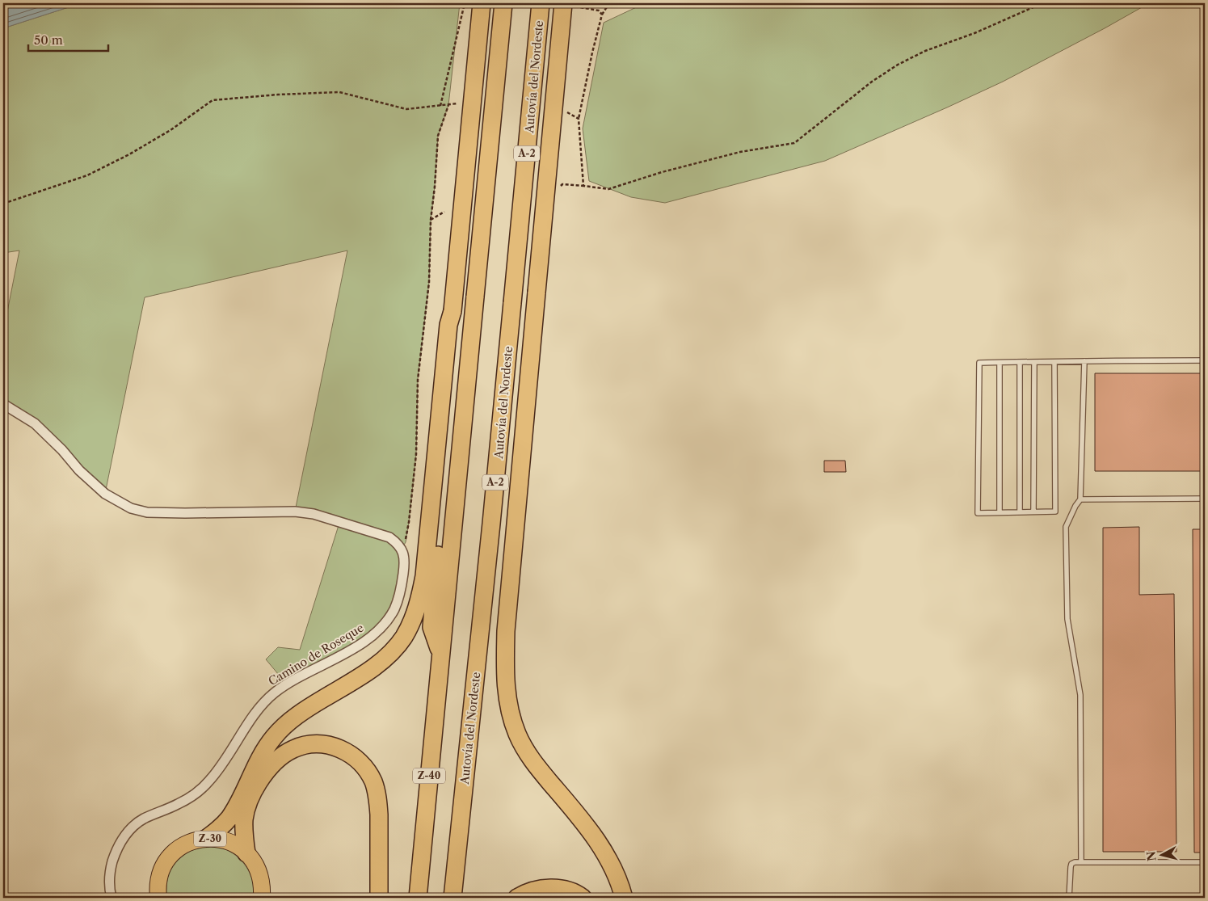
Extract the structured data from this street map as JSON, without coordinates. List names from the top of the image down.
{
  "streets": {
    "highway": [
      "Autovía del Nordeste",
      "A-2",
      "Z-40",
      "Z-30"
    ],
    "street": ["Camino de Roseque"]
  },
  "scale_bar": "50 m",
  "north": "left"
}
